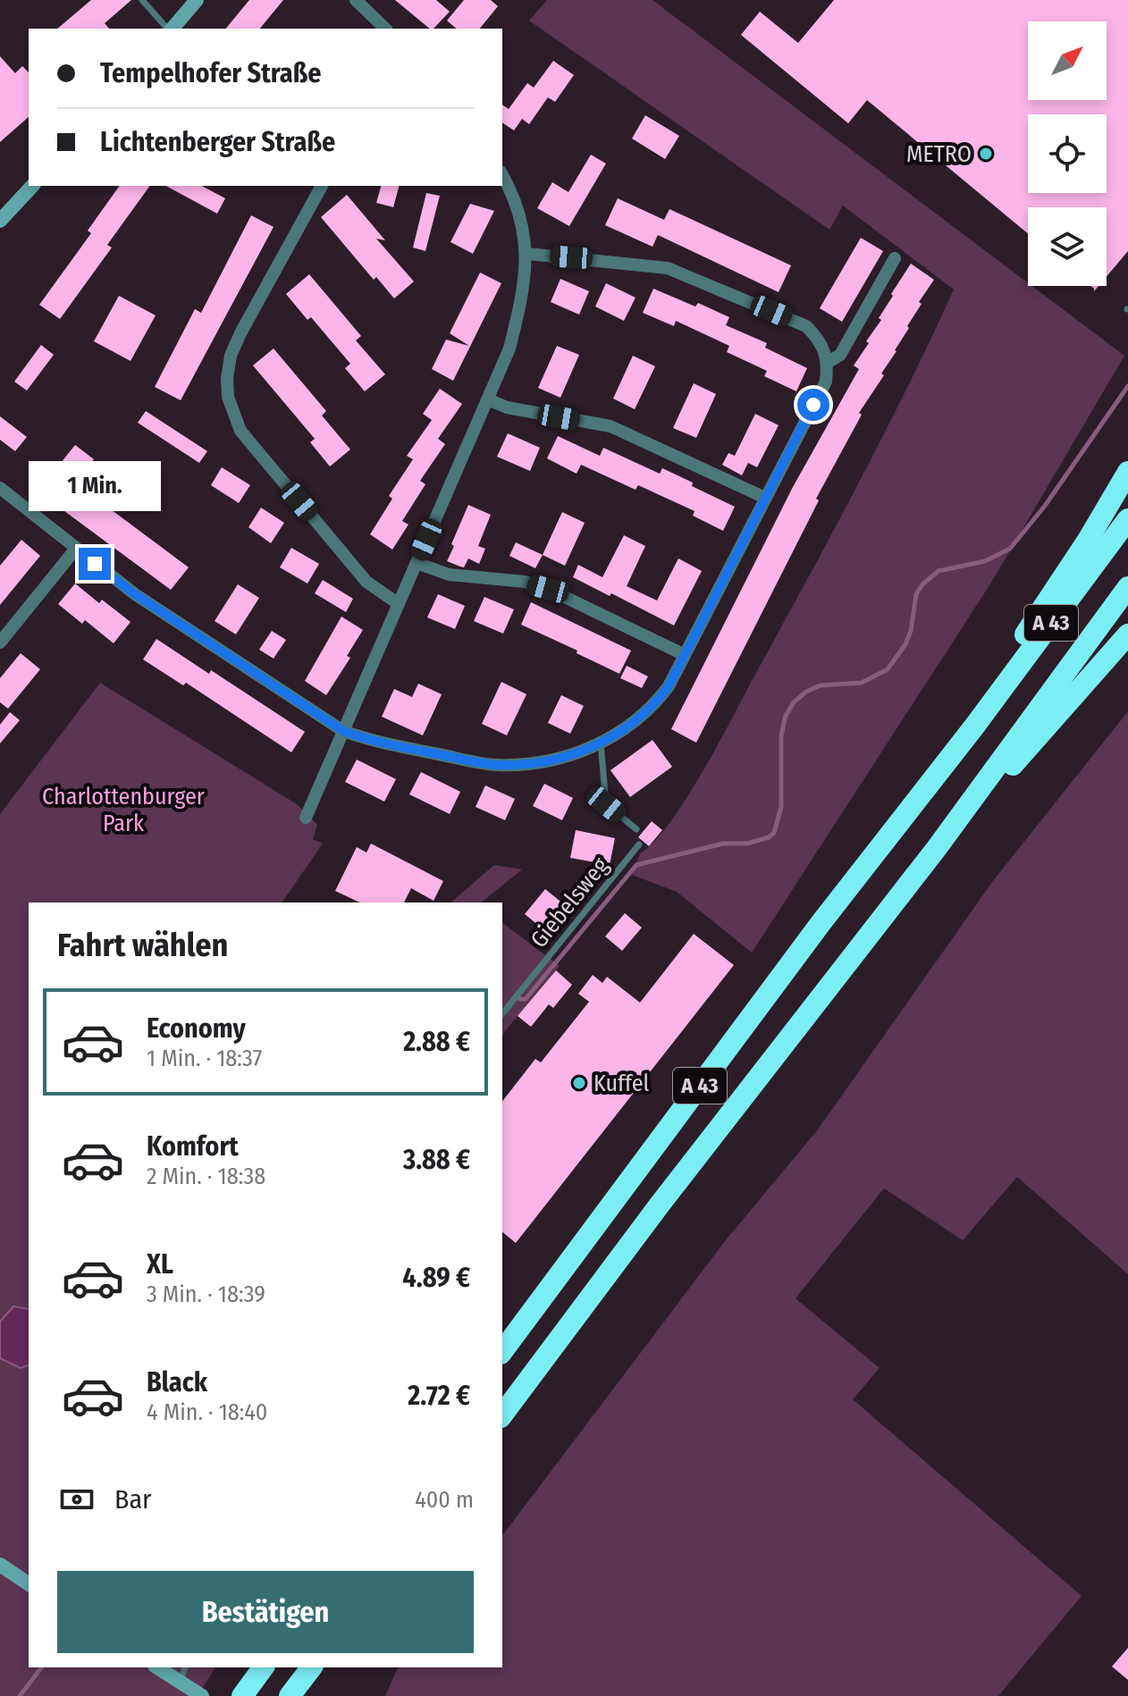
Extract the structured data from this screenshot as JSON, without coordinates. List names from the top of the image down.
{
  "streets": {
    "highway": ["A 43"],
    "lane": ["Giebelsweg"]
  },
  "parks": ["Charlottenburger Park"],
  "places": ["METRO", "Kuffel"],
  "north": "top right",
  "page": {
    "banner": ["Tempelhofer Straße", "Lichtenberger Straße"],
    "bubble": "1 Min.",
    "heading": "Fahrt wählen",
    "list": [
      {
        "name": "Economy",
        "note": "1 Min. · 18:37",
        "value": "2.88 €"
      },
      {
        "name": "Komfort",
        "note": "2 Min. · 18:38",
        "value": "3.88 €"
      },
      {
        "name": "XL",
        "note": "3 Min. · 18:39",
        "value": "4.89 €"
      },
      {
        "name": "Black",
        "note": "4 Min. · 18:40",
        "value": "2.72 €"
      }
    ],
    "pay": ["Bar", "400 m"],
    "buttons": "Bestätigen"
  }
}
